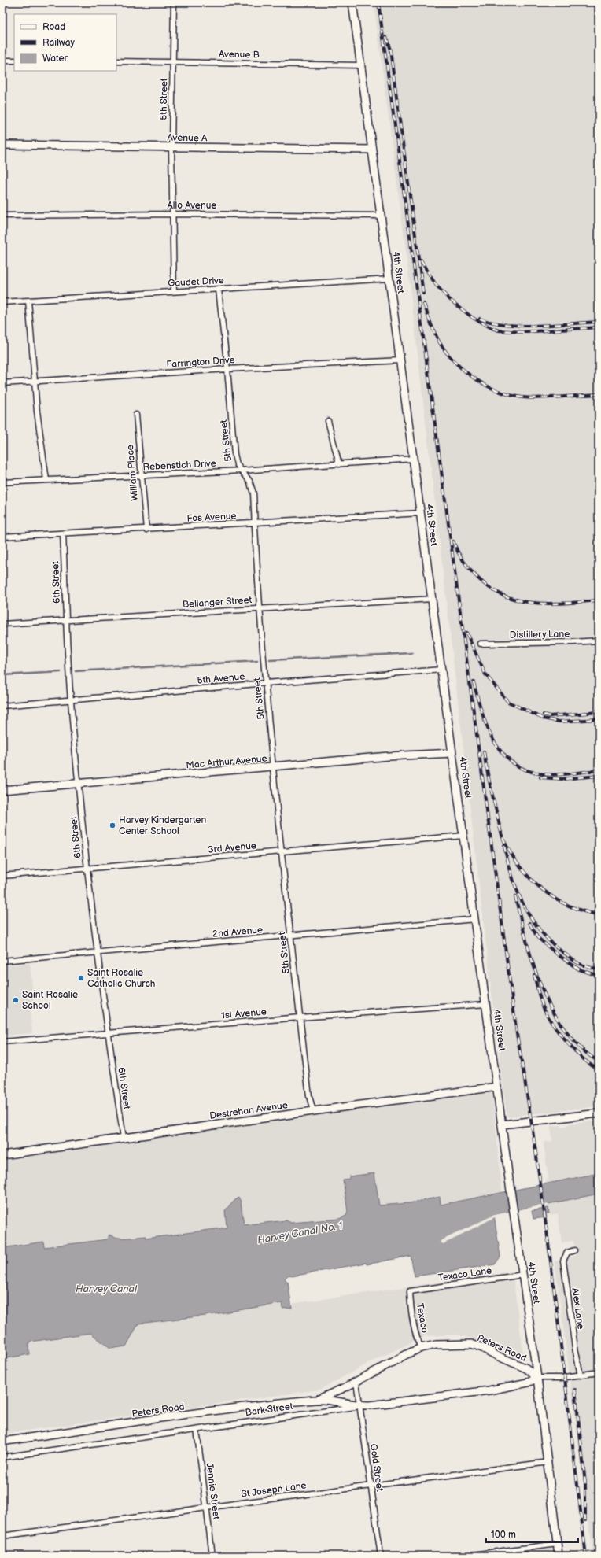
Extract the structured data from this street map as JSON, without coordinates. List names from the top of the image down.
{
  "streets": {
    "main road": [
      "Avenue A",
      "4th Street",
      "Mac Arthur Avenue",
      "Destrehan Avenue",
      "Peters Road",
      "Bark Street"
    ],
    "street": [
      "Avenue B",
      "5th Street",
      "Allo Avenue",
      "Gaudet Drive",
      "Farrington Drive",
      "Rebenstich Drive",
      "William Place",
      "Fos Avenue",
      "6th Street",
      "Bellanger Street",
      "Distillery Lane",
      "5th Avenue",
      "3rd Avenue",
      "2nd Avenue",
      "1st Avenue",
      "Texaco Lane",
      "Alex Lane",
      "Texaco",
      "Gold Street",
      "St Joseph Lane",
      "Jennie Street"
    ]
  },
  "crossings": [
    ["Avenue B", "5th Street"],
    ["Avenue B", "4th Street"],
    ["5th Street", "Avenue A"],
    ["5th Street", "Allo Avenue"],
    ["5th Street", "Gaudet Drive"],
    ["5th Street", "Farrington Drive"],
    ["5th Street", "Rebenstich Drive"],
    ["5th Street", "Fos Avenue"],
    ["5th Street", "Bellanger Street"],
    ["5th Street", "5th Avenue"],
    ["5th Street", "Mac Arthur Avenue"],
    ["5th Street", "3rd Avenue"],
    ["5th Street", "2nd Avenue"],
    ["5th Street", "1st Avenue"],
    ["5th Street", "Destrehan Avenue"],
    ["Avenue A", "4th Street"],
    ["Allo Avenue", "4th Street"],
    ["4th Street", "Gaudet Drive"],
    ["4th Street", "Farrington Drive"],
    ["4th Street", "Rebenstich Drive"],
    ["4th Street", "Fos Avenue"],
    ["4th Street", "Bellanger Street"],
    ["4th Street", "5th Avenue"],
    ["4th Street", "Mac Arthur Avenue"],
    ["4th Street", "3rd Avenue"],
    ["4th Street", "2nd Avenue"],
    ["4th Street", "1st Avenue"],
    ["4th Street", "Destrehan Avenue"],
    ["4th Street", "Texaco Lane"],
    ["4th Street", "Peters Road"],
    ["4th Street", "Bark Street"],
    ["4th Street", "St Joseph Lane"],
    ["Rebenstich Drive", "William Place"],
    ["William Place", "Fos Avenue"],
    ["Fos Avenue", "6th Street"],
    ["6th Street", "Bellanger Street"],
    ["6th Street", "5th Avenue"],
    ["6th Street", "Mac Arthur Avenue"],
    ["6th Street", "3rd Avenue"],
    ["6th Street", "2nd Avenue"],
    ["6th Street", "1st Avenue"],
    ["6th Street", "Destrehan Avenue"],
    ["Texaco Lane", "Texaco"],
    ["Texaco", "Peters Road"],
    ["Peters Road", "Bark Street"],
    ["Peters Road", "Gold Street"],
    ["Bark Street", "Gold Street"],
    ["Bark Street", "Jennie Street"],
    ["Gold Street", "St Joseph Lane"],
    ["St Joseph Lane", "Jennie Street"]
  ],
  "water": ["Harvey Canal No. 1", "Harvey Canal"],
  "places": ["Harvey Kindergarten Center School", "Saint Rosalie Catholic Church", "Saint Rosalie School"],
  "legend": ["Road", "Railway", "Water"],
  "scale_bar": "100 m"
}
